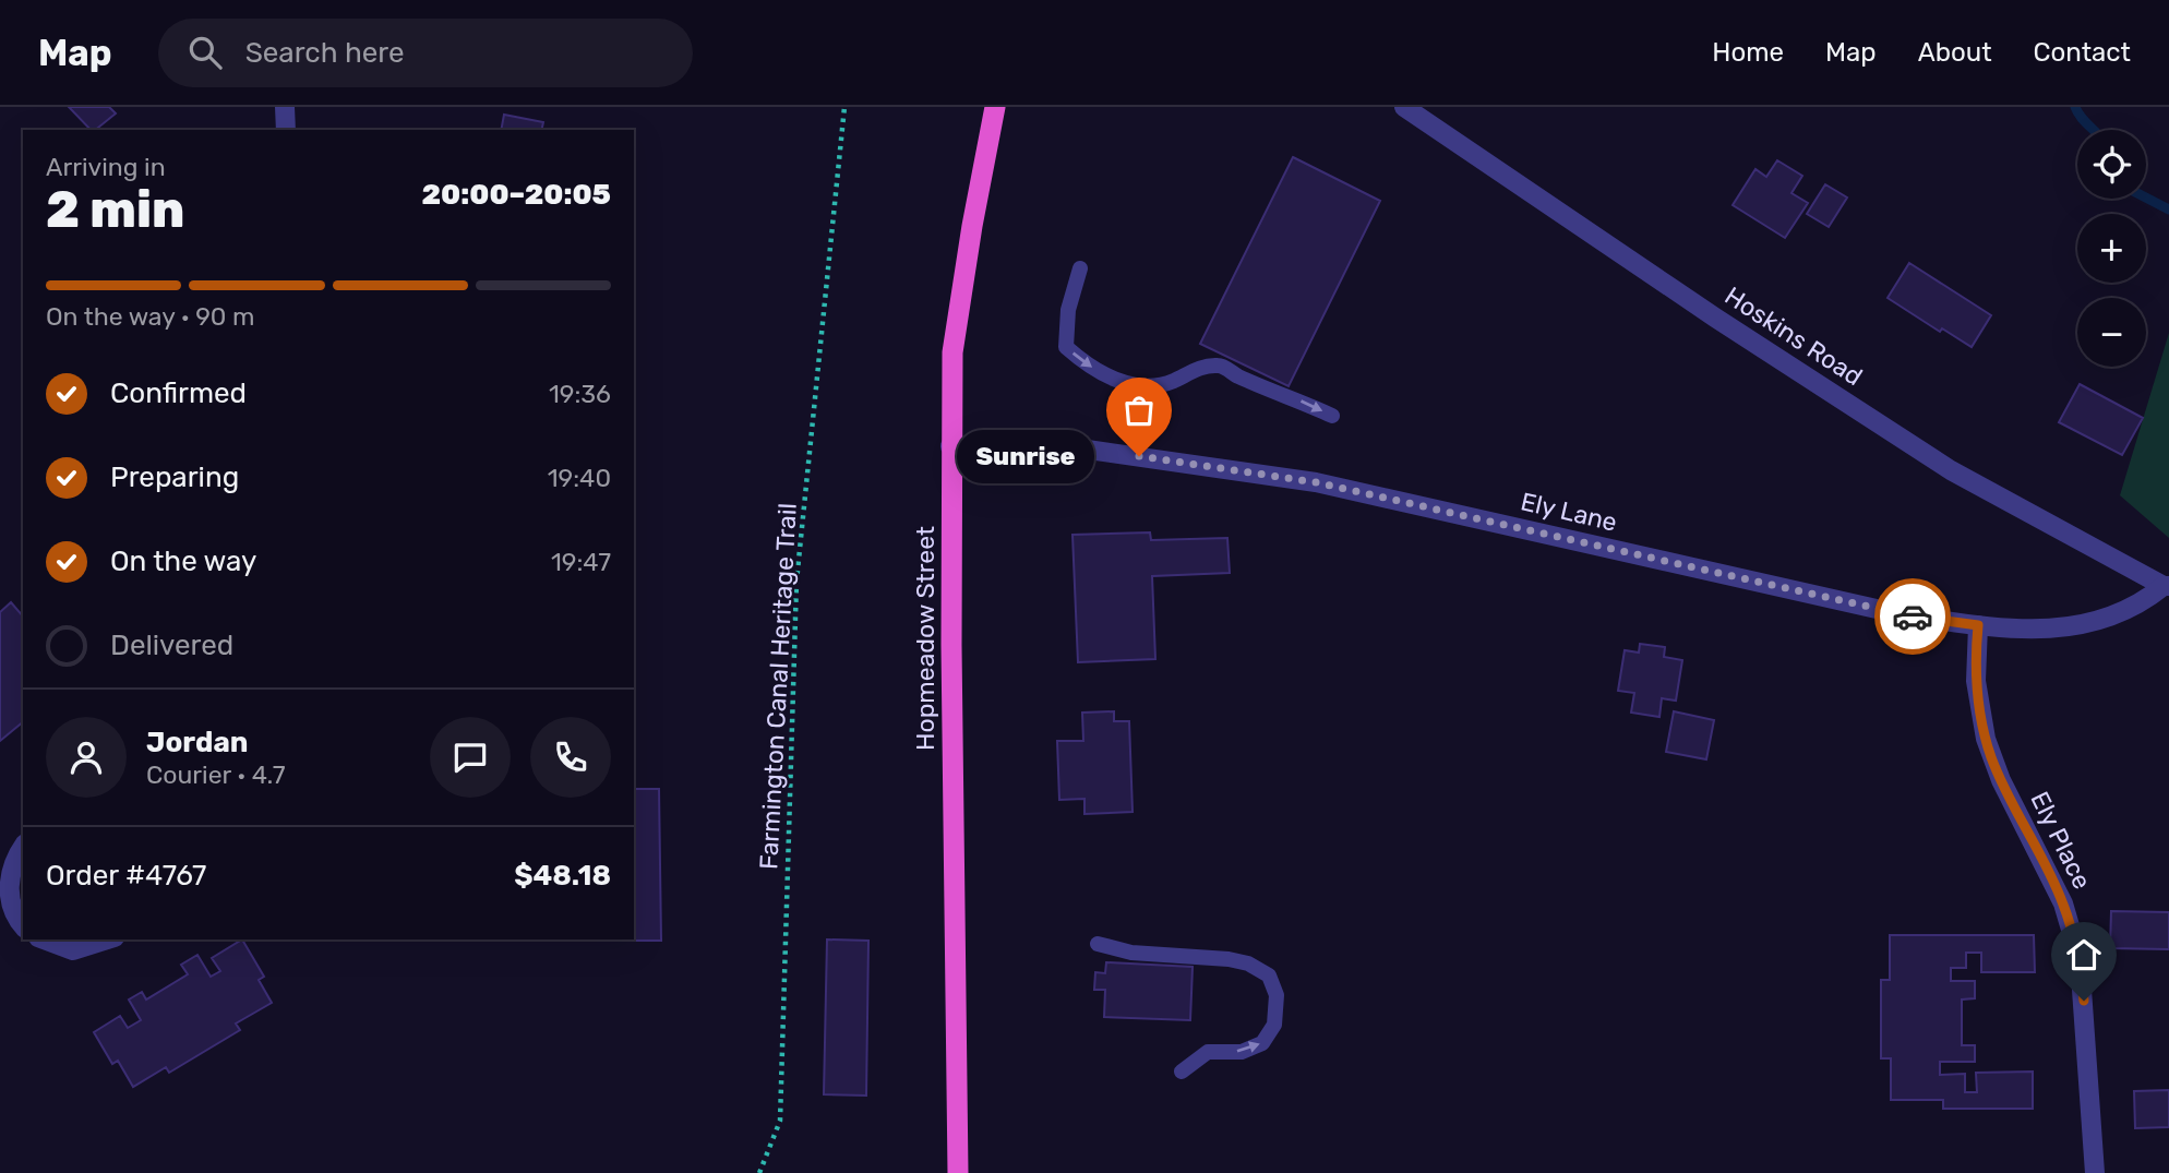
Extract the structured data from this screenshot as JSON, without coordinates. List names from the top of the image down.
{
  "streets": {
    "highway": ["Hopmeadow Street"],
    "street": ["Hoskins Road", "Ely Lane", "Ely Place"],
    "path": ["Farmington Canal Heritage Trail"]
  },
  "crossings": [
    ["Hoskins Road", "Ely Lane"],
    ["Ely Lane", "Hopmeadow Street"],
    ["Ely Lane", "Ely Place"]
  ],
  "places": ["Sunrise"],
  "page": {
    "header": "Map",
    "search": "Search here",
    "nav": [
      "Home",
      "Map",
      "About",
      "Contact"
    ],
    "map_buttons": ["+", "−"],
    "heading": ["2 min", "Arriving in", "20:00–20:05"],
    "panel": [
      "Jordan",
      "Courier · 4.7",
      "Order #4767",
      "$48.18"
    ],
    "bar": "On the way · 90 m",
    "list": [
      ["Confirmed", "19:36"],
      ["Preparing", "19:40"],
      ["On the way", "19:47"],
      "Delivered"
    ],
    "bubble": "Sunrise"
  }
}
